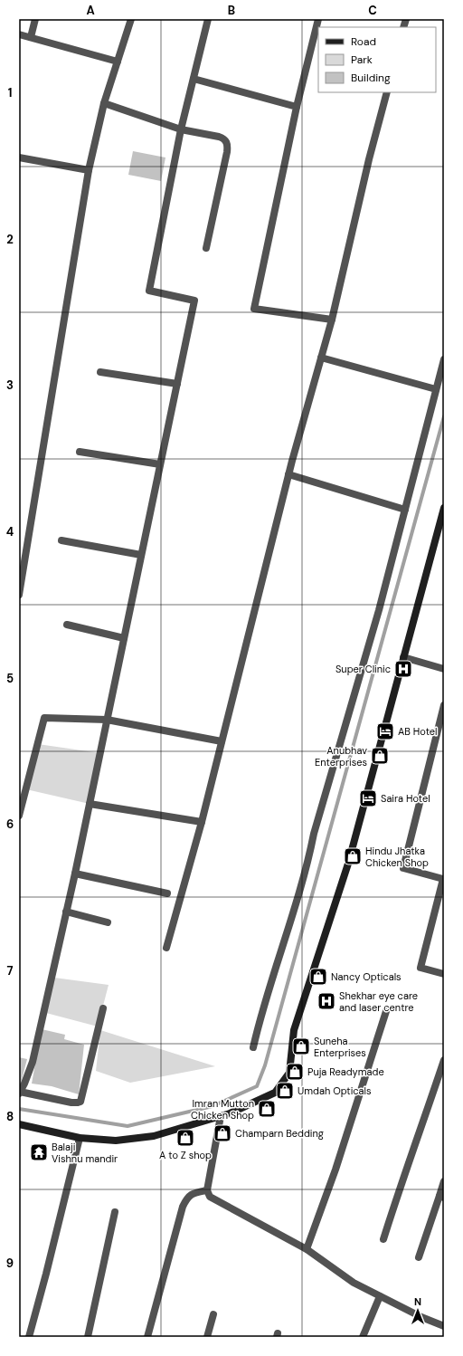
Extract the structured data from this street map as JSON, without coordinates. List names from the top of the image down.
{
  "places": {
    "hospital": ["Super Clinic", "Shekhar eye care and laser centre"],
    "hotel": ["AB Hotel", "Saira Hotel"],
    "shop": [
      "Anubhav Enterprises",
      "Hindu Jhatka Chicken Shop",
      "Nancy Opticals",
      "Suneha Enterprises",
      "Puja Readymade",
      "Umdah Opticals",
      "Imran Mutton Chicken Shop",
      "Champarn Bedding",
      "A to Z shop"
    ],
    "temple": ["Balaji Vishnu mandir"]
  },
  "legend": ["Road", "Park", "Building"],
  "north": "top",
  "grid": {
    "columns": ["A", "B", "C"],
    "rows": [
      "1",
      "2",
      "3",
      "4",
      "5",
      "6",
      "7",
      "8",
      "9"
    ]
  }
}
